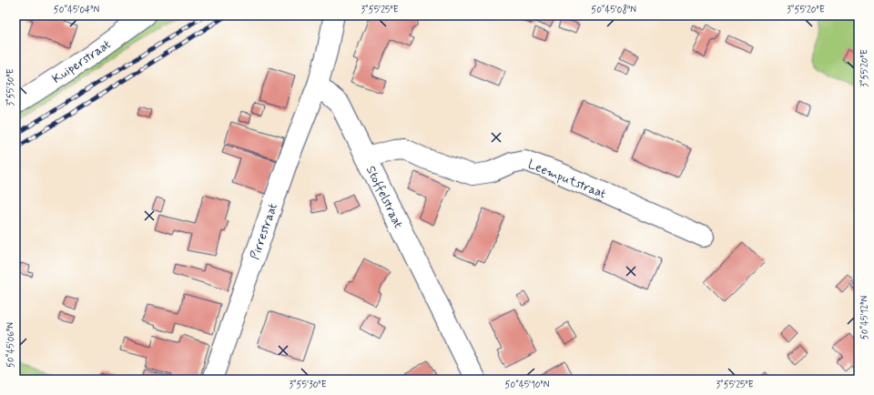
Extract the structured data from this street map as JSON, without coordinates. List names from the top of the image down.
{
  "streets": {
    "street": [
      "Kuiperstraat",
      "Leemputstraat",
      "Stoffelstraat",
      "Pirrestraat"
    ]
  },
  "crossings": [
    ["Leemputstraat", "Stoffelstraat"],
    ["Stoffelstraat", "Pirrestraat"]
  ],
  "coordinates": [
    "50°45'04\"N",
    "3°55'25\"E",
    "50°45'08\"N",
    "3°55'20\"E",
    "3°55'30\"E",
    "50°45'12\"N",
    "50°45'06\"N",
    "50°45'10\"N"
  ]
}
